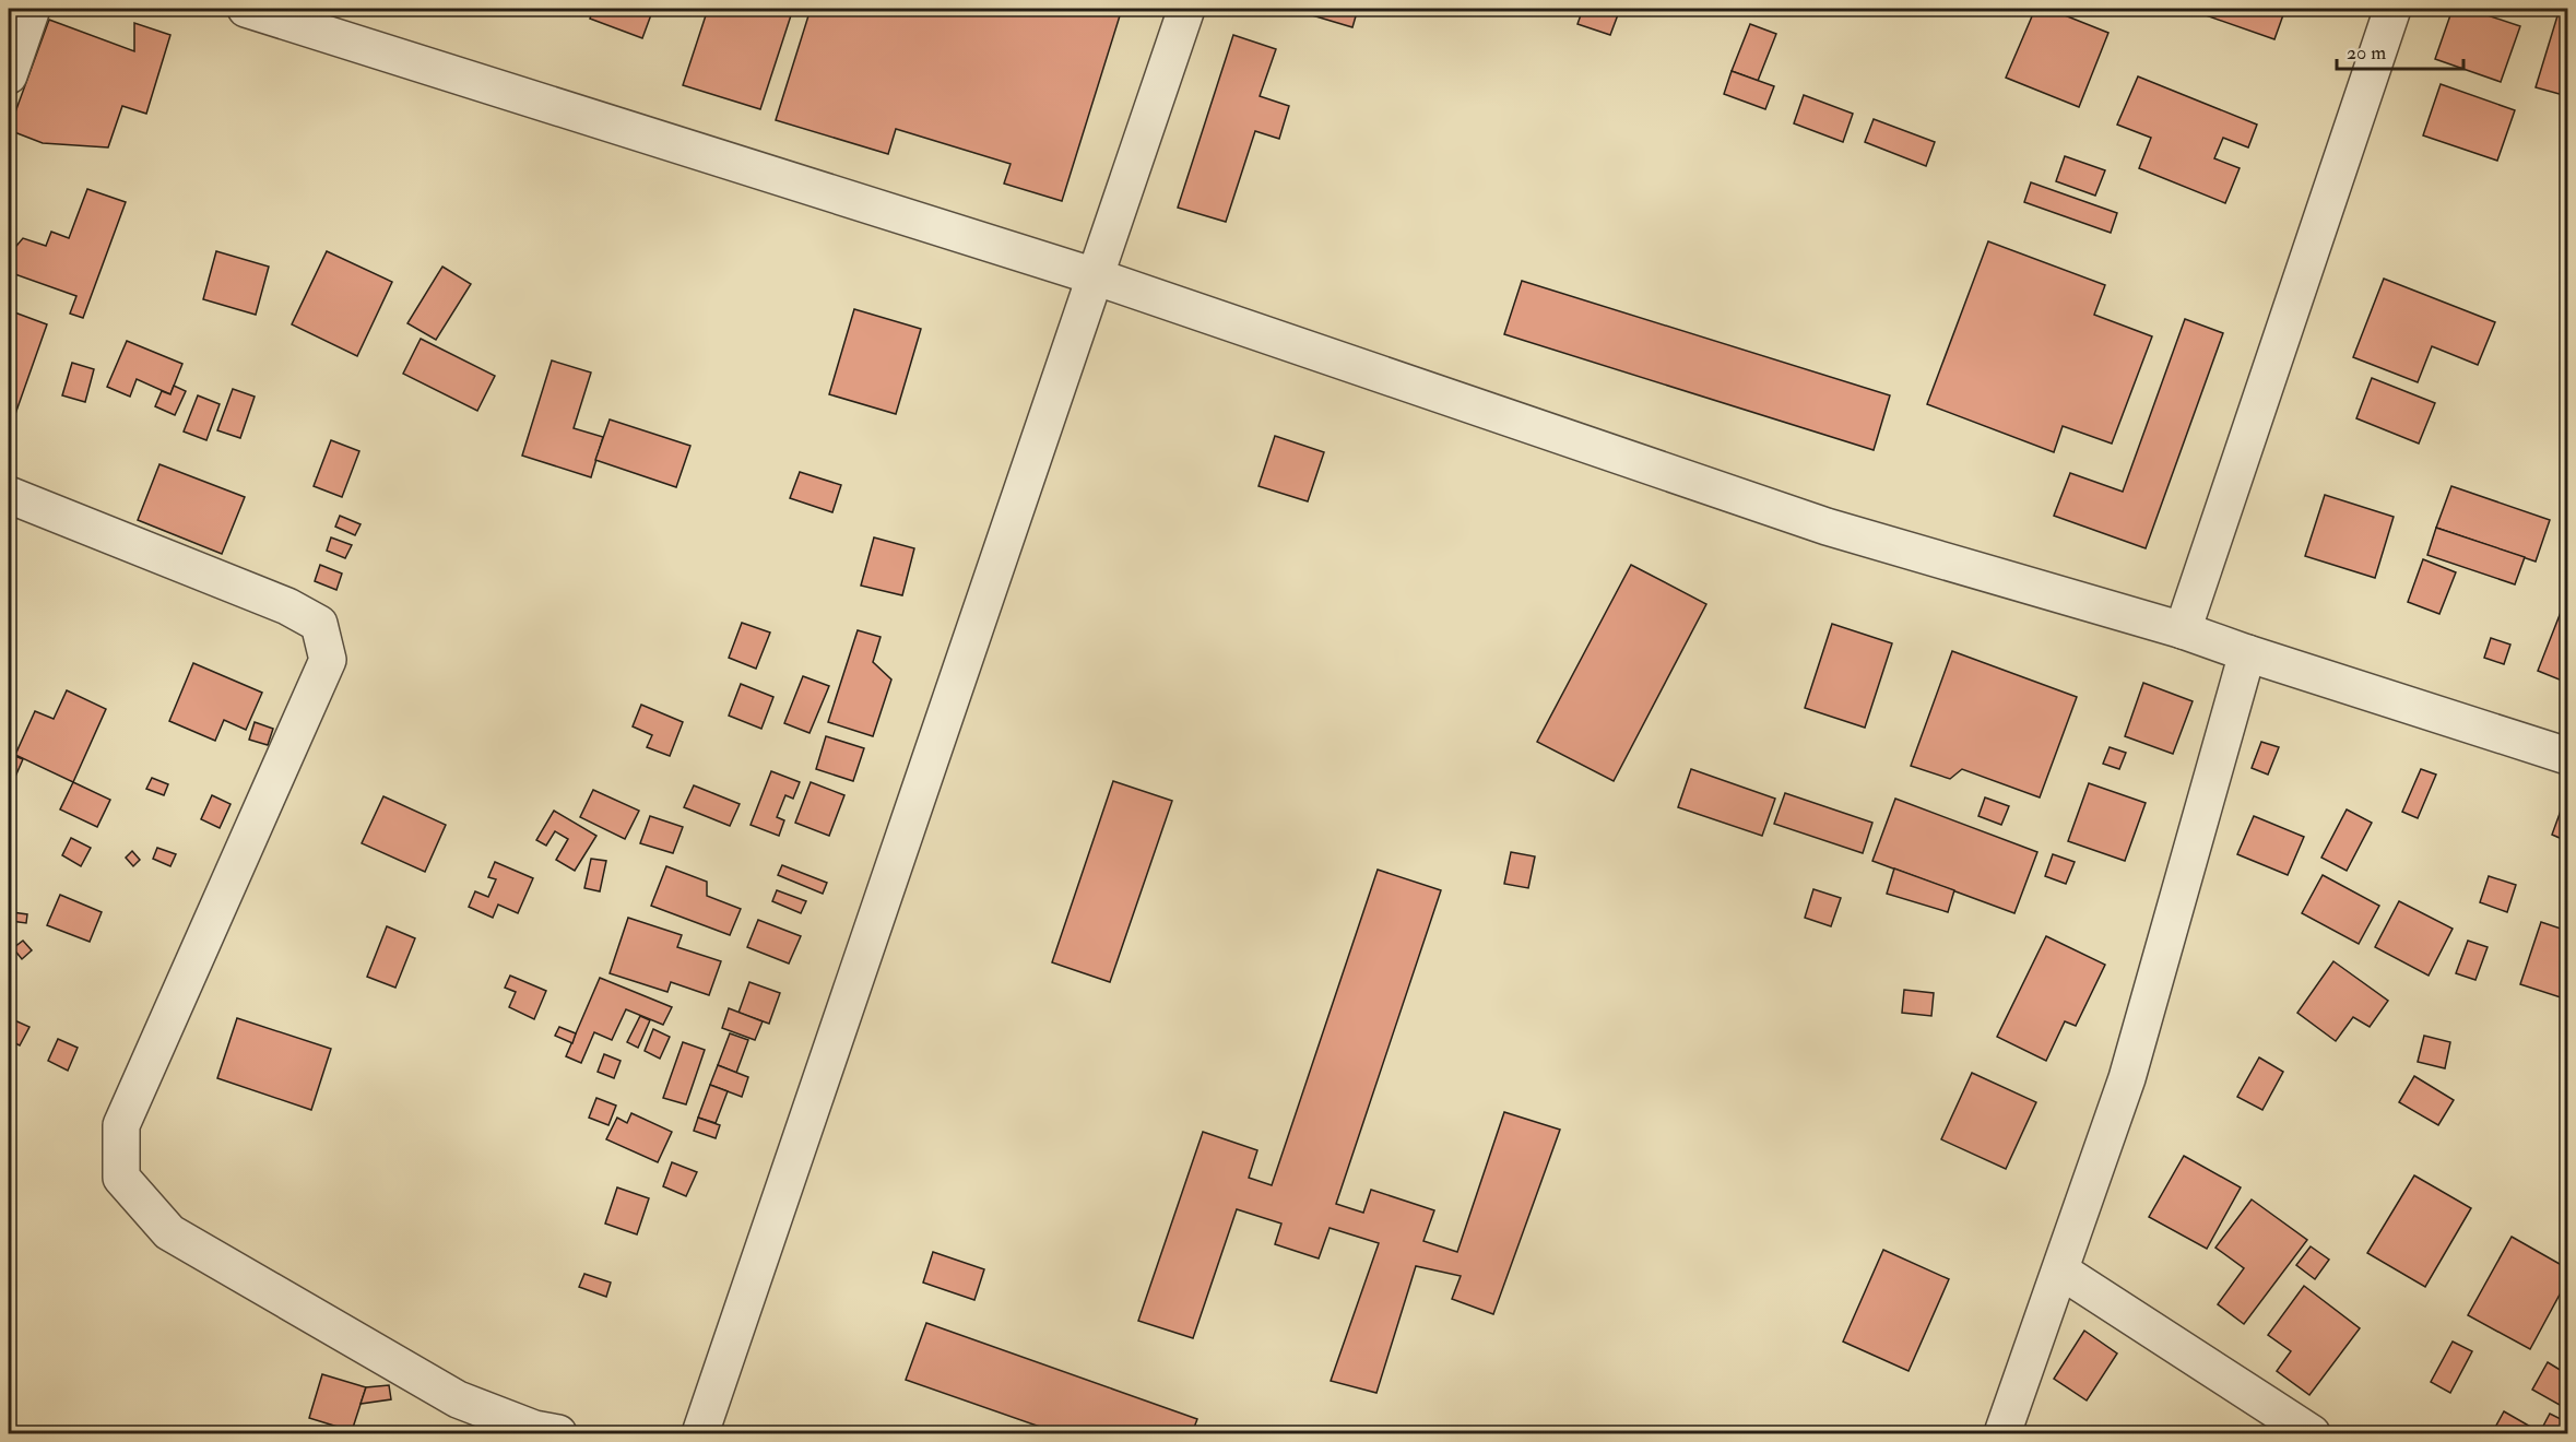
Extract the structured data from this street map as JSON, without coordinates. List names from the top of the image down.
{
  "scale_bar": "20 m"
}
